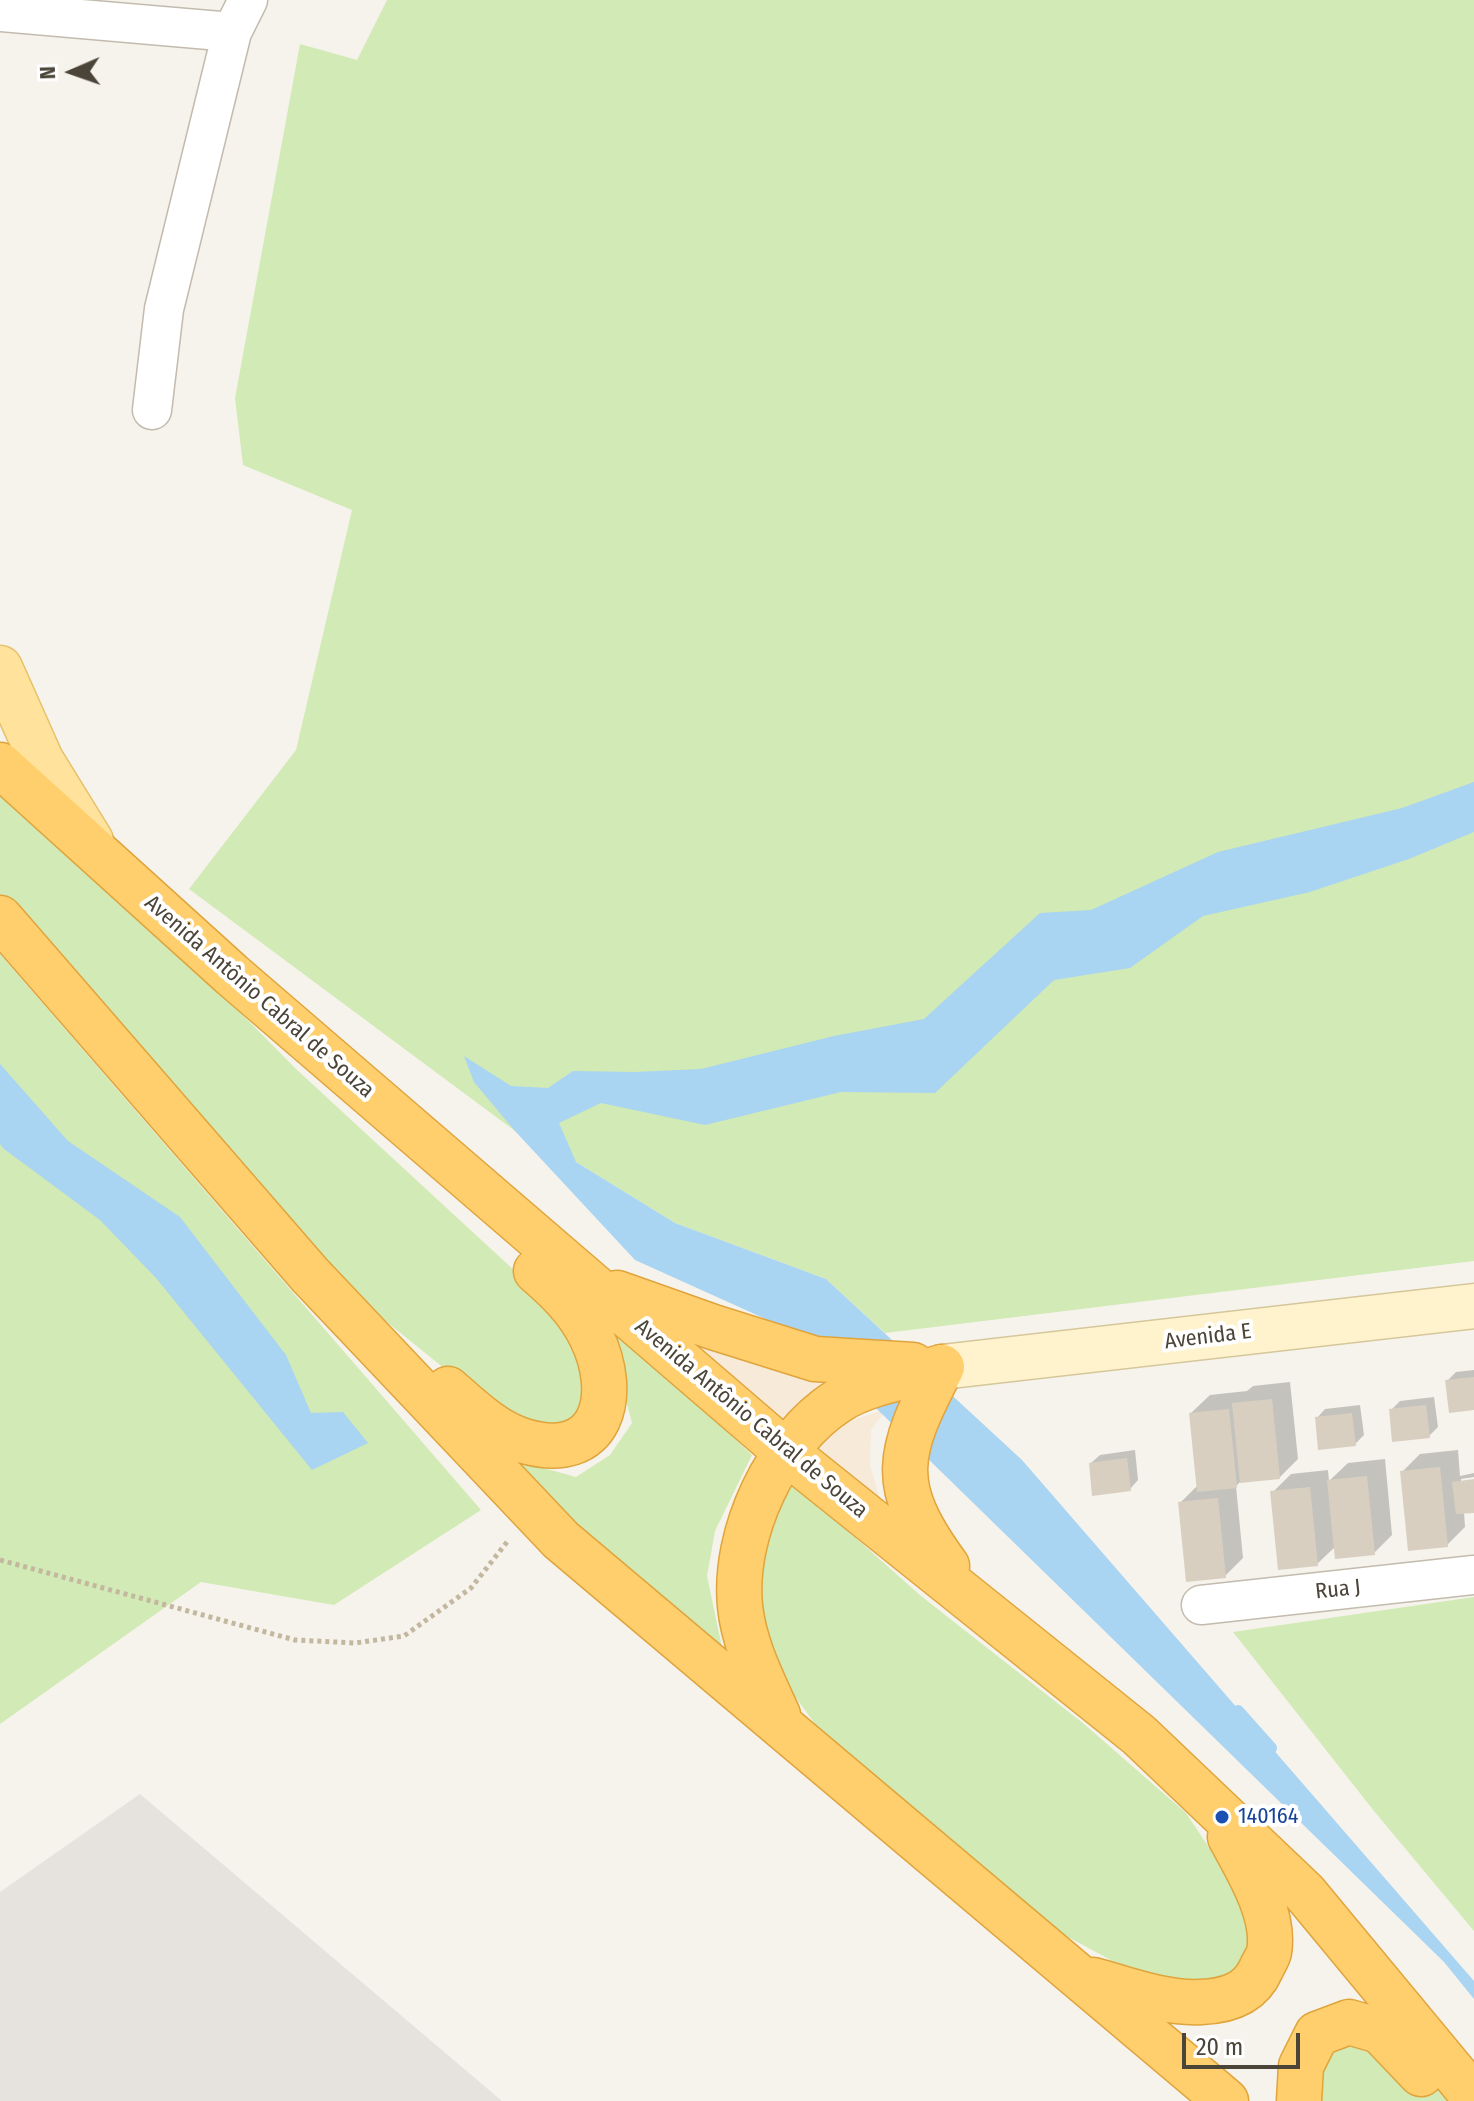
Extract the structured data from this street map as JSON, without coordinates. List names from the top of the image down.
{
  "streets": {
    "highway": ["Avenida Antônio Cabral de Souza"],
    "main road": ["Avenida E"],
    "street": ["Rua J"]
  },
  "places": ["140164"],
  "scale_bar": "20 m",
  "north": "left"
}
